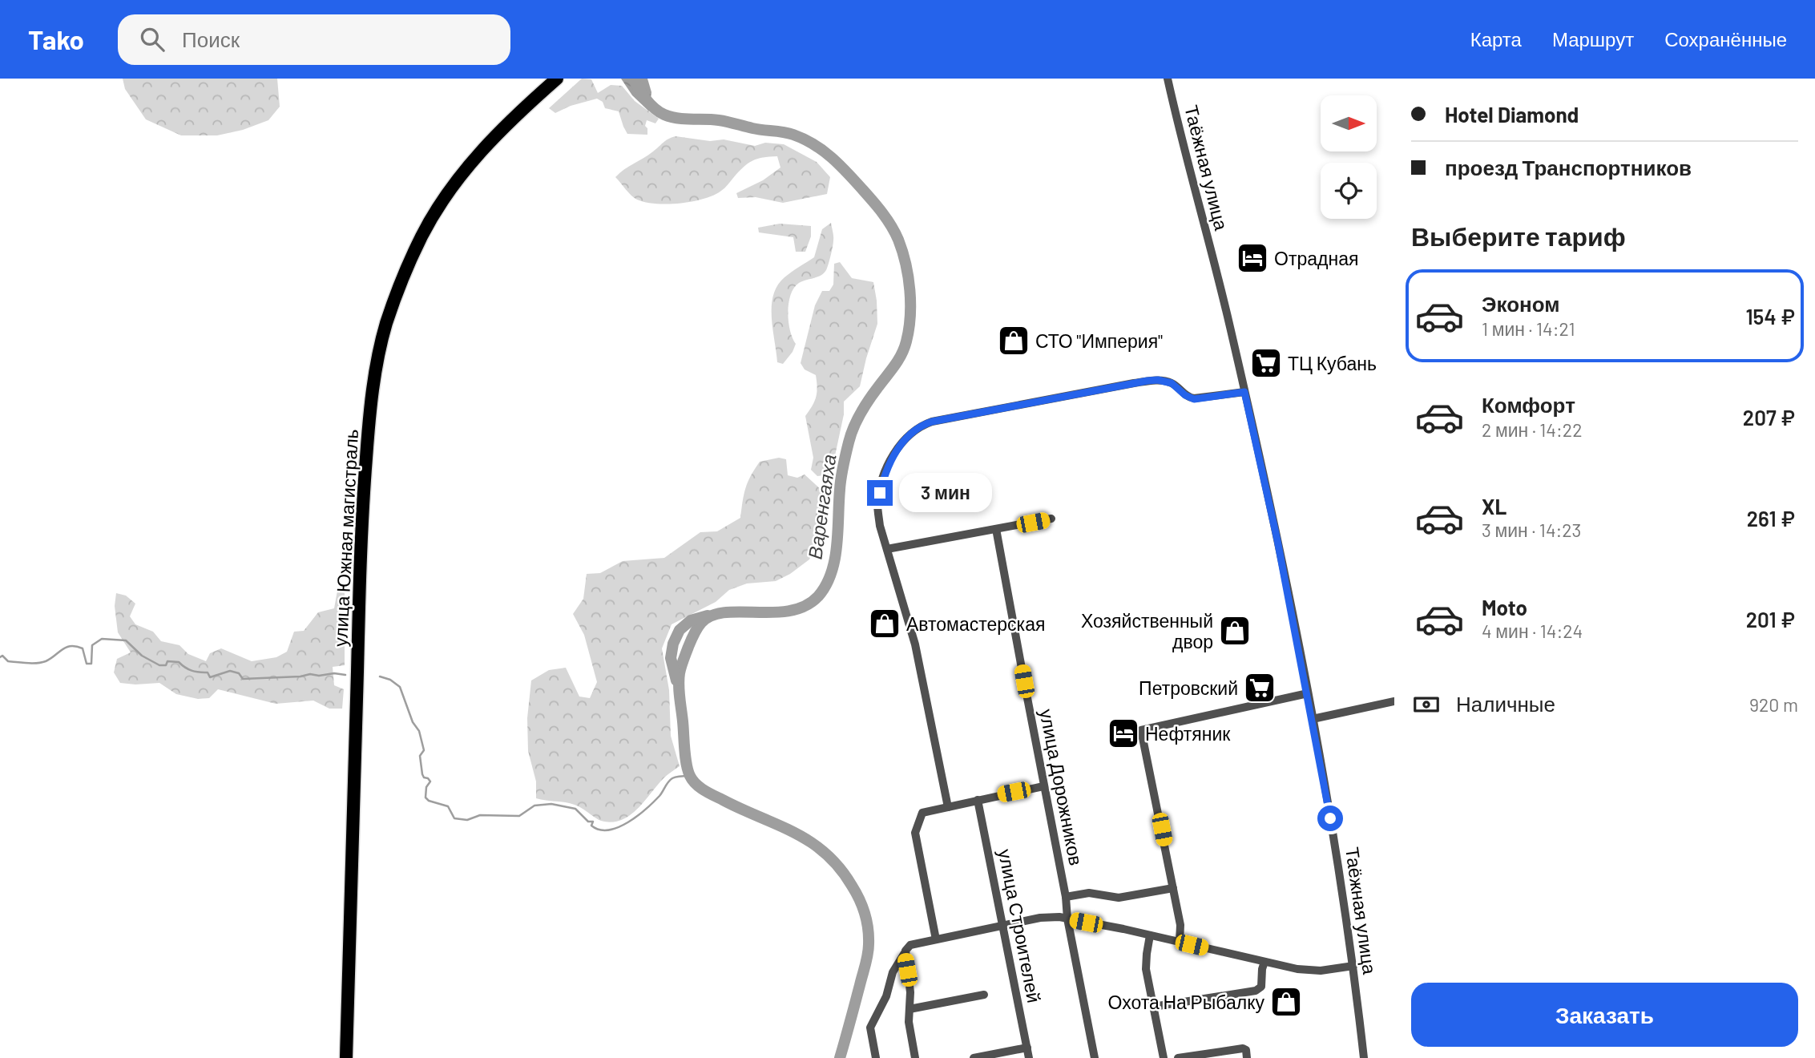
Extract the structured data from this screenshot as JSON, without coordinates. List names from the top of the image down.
{
  "streets": {
    "highway": ["улица Южная магистраль"],
    "street": ["Таёжная улица", "улица Дорожников", "улица Строителей"]
  },
  "water": ["Варенгаяха"],
  "places": {
    "hotel": ["Отрадная", "Нефтяник"],
    "shop": [
      "СТО \"Империя\"",
      "Автомастерская",
      "Хозяйственный двор",
      "Охота На Рыбалку"
    ],
    "supermarket": ["ТЦ Кубань", "Петровский"]
  },
  "north": "right",
  "page": {
    "header": "Tako",
    "search": "Поиск",
    "nav": ["Карта", "Маршрут", "Сохранённые"],
    "banner": ["Hotel Diamond", "проезд Транспортников"],
    "heading": "Выберите тариф",
    "list": [
      {
        "name": "Эконом",
        "note": "1 мин · 14:21",
        "value": "154 ₽"
      },
      {
        "name": "Комфорт",
        "note": "2 мин · 14:22",
        "value": "207 ₽"
      },
      {
        "name": "XL",
        "note": "3 мин · 14:23",
        "value": "261 ₽"
      },
      {
        "name": "Moto",
        "note": "4 мин · 14:24",
        "value": "201 ₽"
      }
    ],
    "bubble": "3 мин",
    "pay": ["Наличные", "920 m"],
    "buttons": "Заказать"
  }
}
